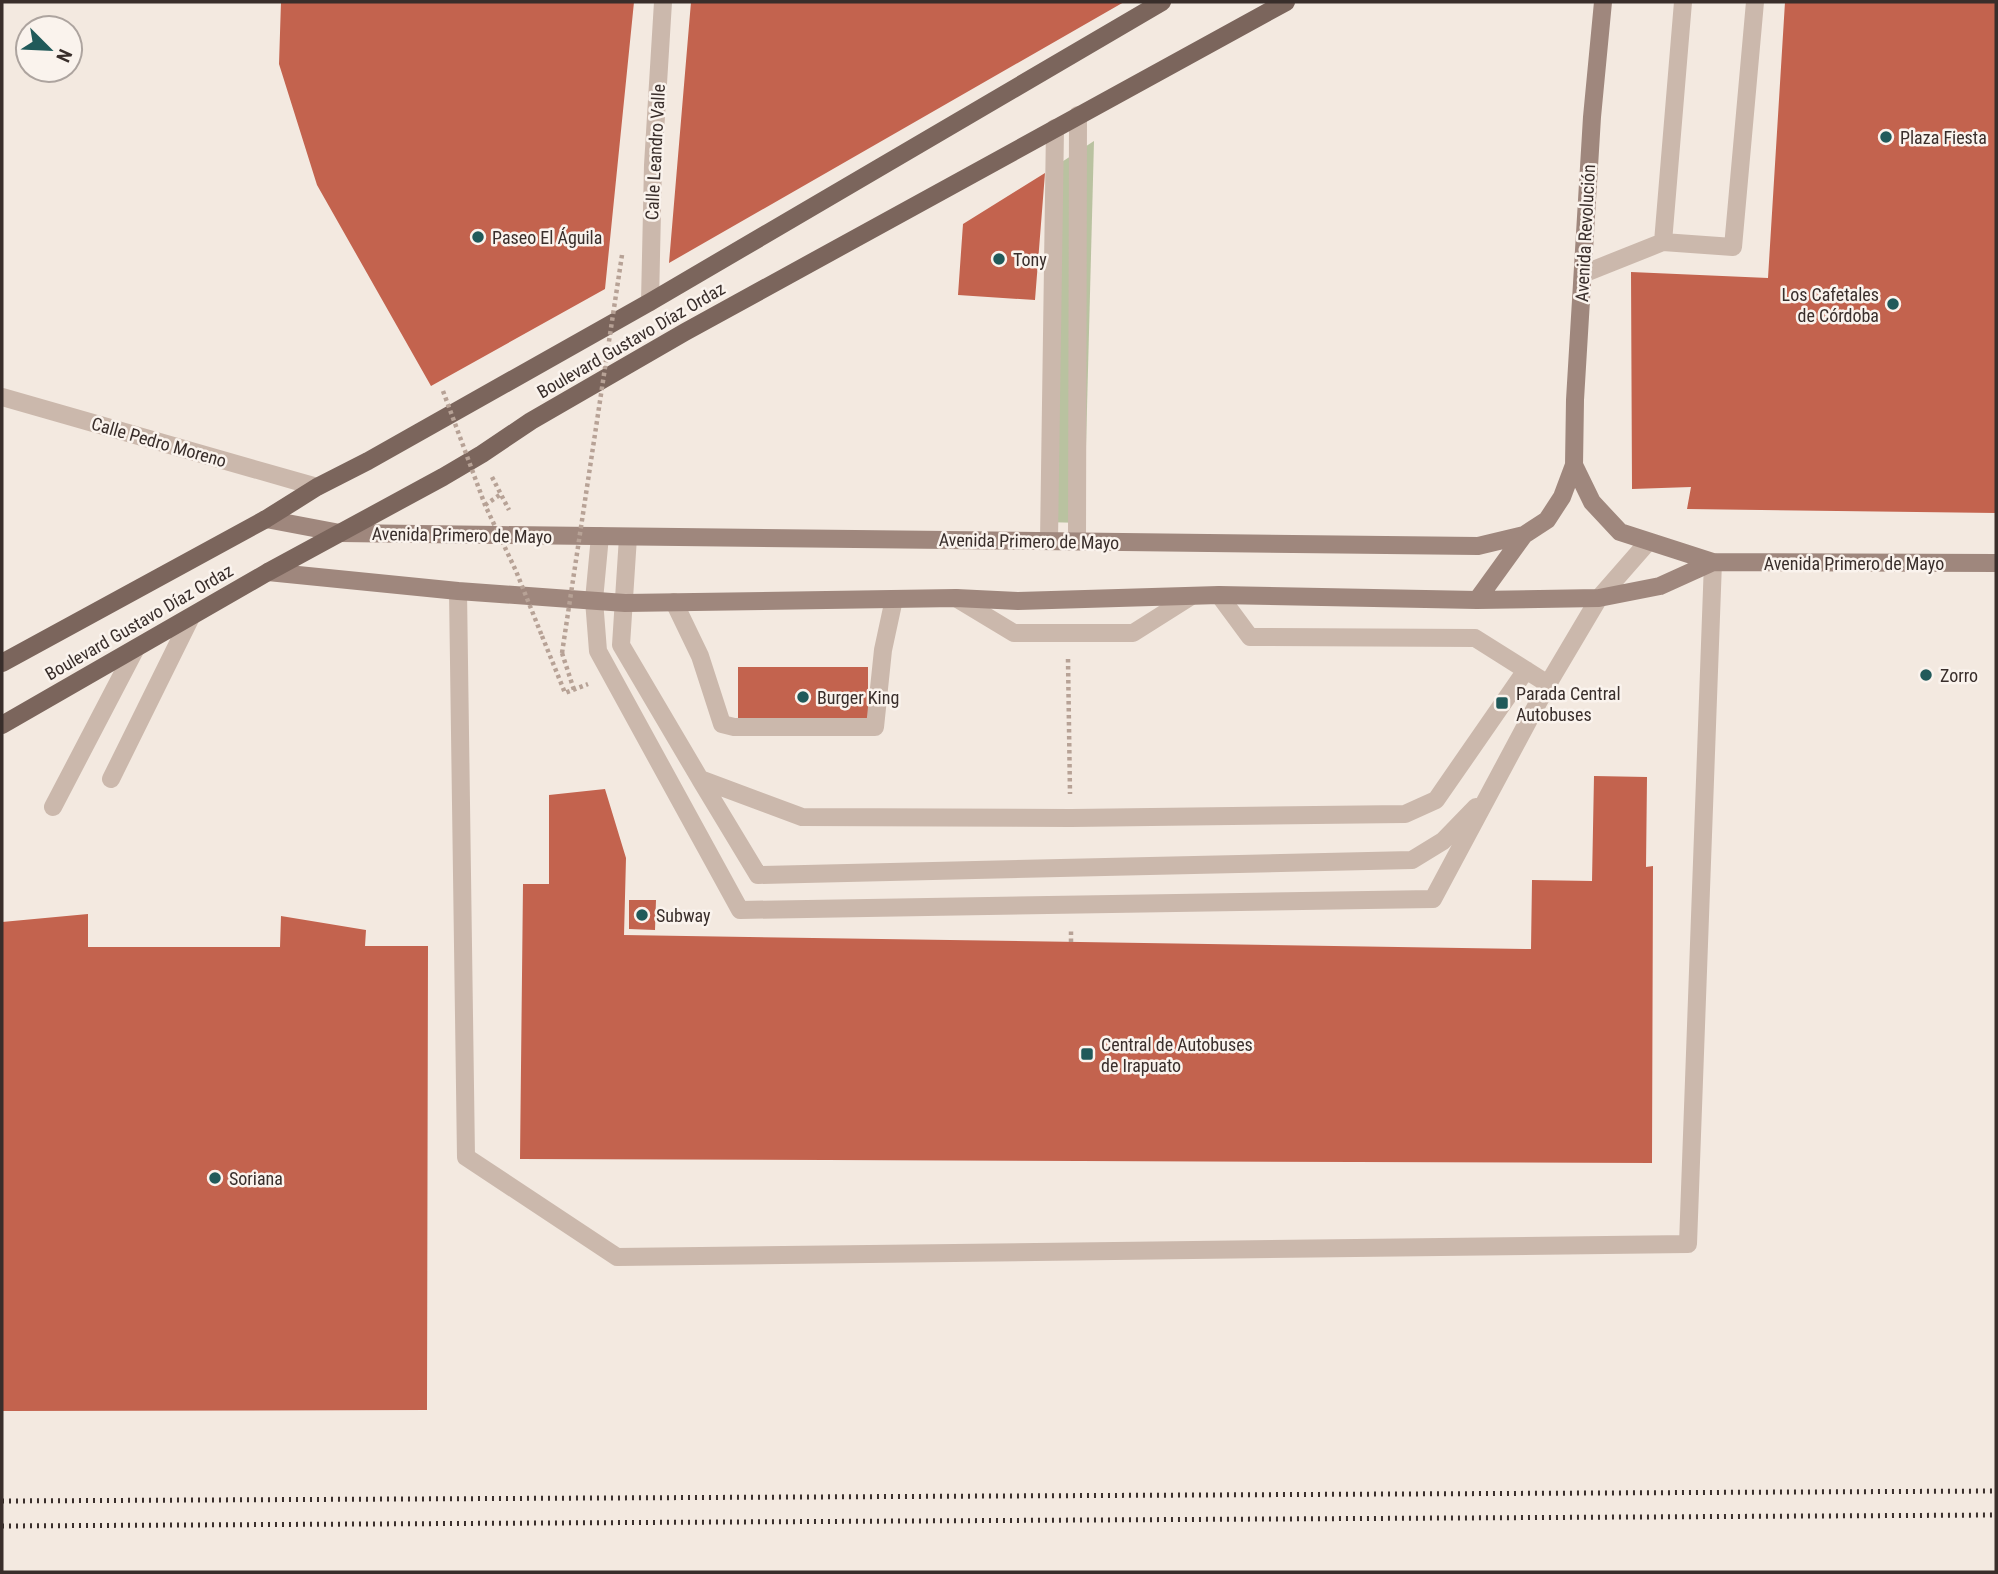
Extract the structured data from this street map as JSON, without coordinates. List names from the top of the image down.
{
  "streets": {
    "main road": ["Boulevard Gustavo Díaz Ordaz"],
    "street": [
      "Calle Leandro Valle",
      "Avenida Revolución",
      "Calle Pedro Moreno",
      "Avenida Primero de Mayo"
    ]
  },
  "crossings": [
    ["Calle Leandro Valle", "Boulevard Gustavo Díaz Ordaz"],
    ["Avenida Revolución", "Avenida Primero de Mayo"],
    ["Boulevard Gustavo Díaz Ordaz", "Calle Pedro Moreno"],
    ["Boulevard Gustavo Díaz Ordaz", "Avenida Primero de Mayo"]
  ],
  "places": {
    "other": [
      "Plaza Fiesta",
      "Paseo El Águila",
      "Tony",
      "Los Cafetales de Córdoba",
      "Zorro",
      "Burger King",
      "Subway",
      "Soriana"
    ],
    "transit": ["Parada Central Autobuses", "Central de Autobuses de Irapuato"]
  },
  "north": "bottom right"
}
